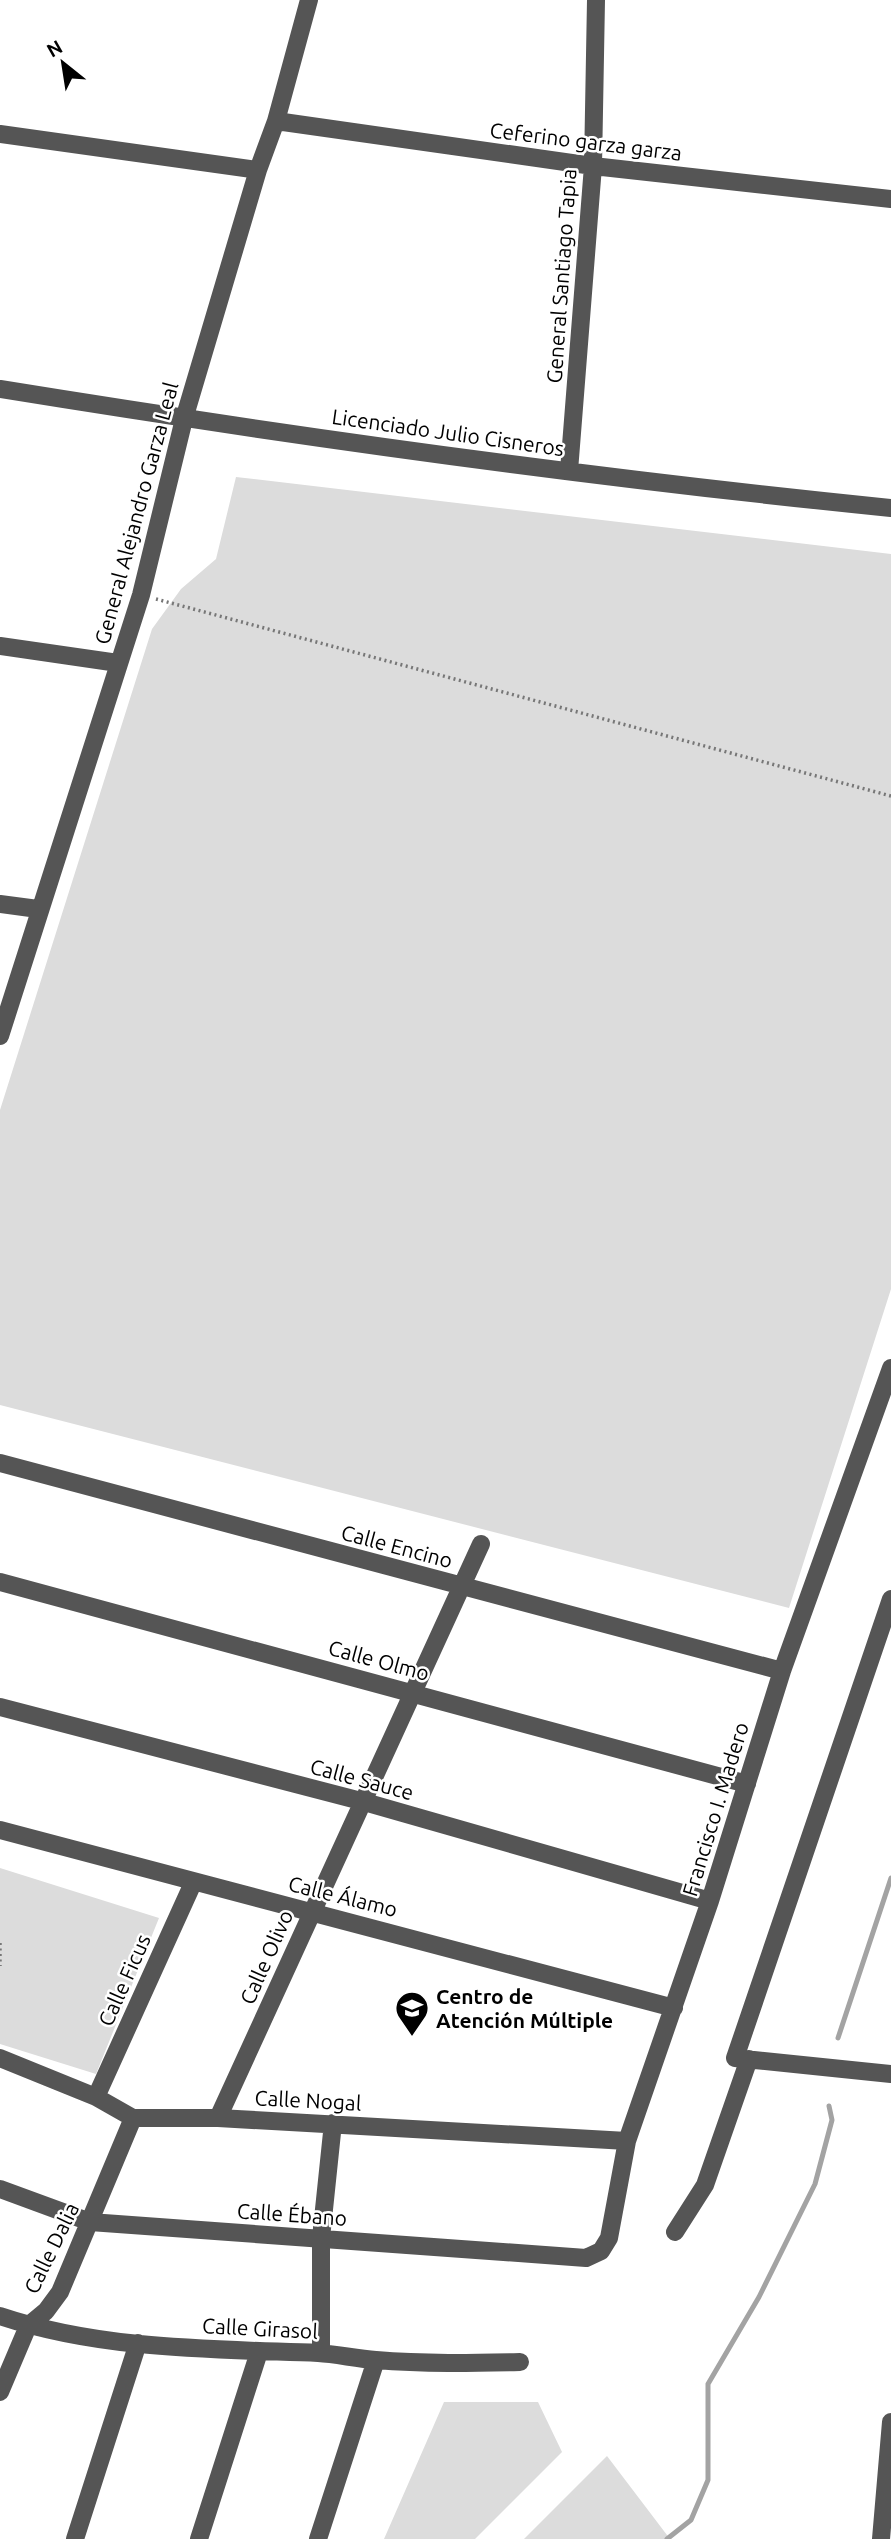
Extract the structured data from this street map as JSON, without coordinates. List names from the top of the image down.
{
  "streets": {
    "street": [
      "Ceferino garza garza",
      "General Santiago Tapia",
      "Licenciado Julio Cisneros",
      "General Alejandro Garza Leal",
      "Calle Encino",
      "Calle Olmo",
      "Calle Sauce",
      "Francisco I. Madero",
      "Calle Álamo",
      "Calle Olivo",
      "Calle Ficus",
      "Calle Nogal",
      "Calle Ébano",
      "Calle Dalia",
      "Calle Girasol"
    ]
  },
  "crossings": [
    ["Ceferino garza garza", "General Santiago Tapia"],
    ["Ceferino garza garza", "General Alejandro Garza Leal"],
    ["General Santiago Tapia", "Licenciado Julio Cisneros"],
    ["Licenciado Julio Cisneros", "General Alejandro Garza Leal"],
    ["Calle Encino", "Francisco I. Madero"],
    ["Calle Encino", "Calle Olivo"],
    ["Calle Olmo", "Francisco I. Madero"],
    ["Calle Olmo", "Calle Olivo"],
    ["Calle Sauce", "Francisco I. Madero"],
    ["Calle Sauce", "Calle Olivo"],
    ["Francisco I. Madero", "Calle Álamo"],
    ["Francisco I. Madero", "Calle Nogal"],
    ["Francisco I. Madero", "Calle Ébano"],
    ["Calle Álamo", "Calle Olivo"],
    ["Calle Álamo", "Calle Ficus"],
    ["Calle Olivo", "Calle Nogal"],
    ["Calle Ficus", "Calle Nogal"],
    ["Calle Nogal", "Calle Dalia"],
    ["Calle Ébano", "Calle Dalia"],
    ["Calle Dalia", "Calle Girasol"]
  ],
  "places": {
    "school or university": ["Centro de Atención Múltiple"]
  },
  "north": "top left"
}
